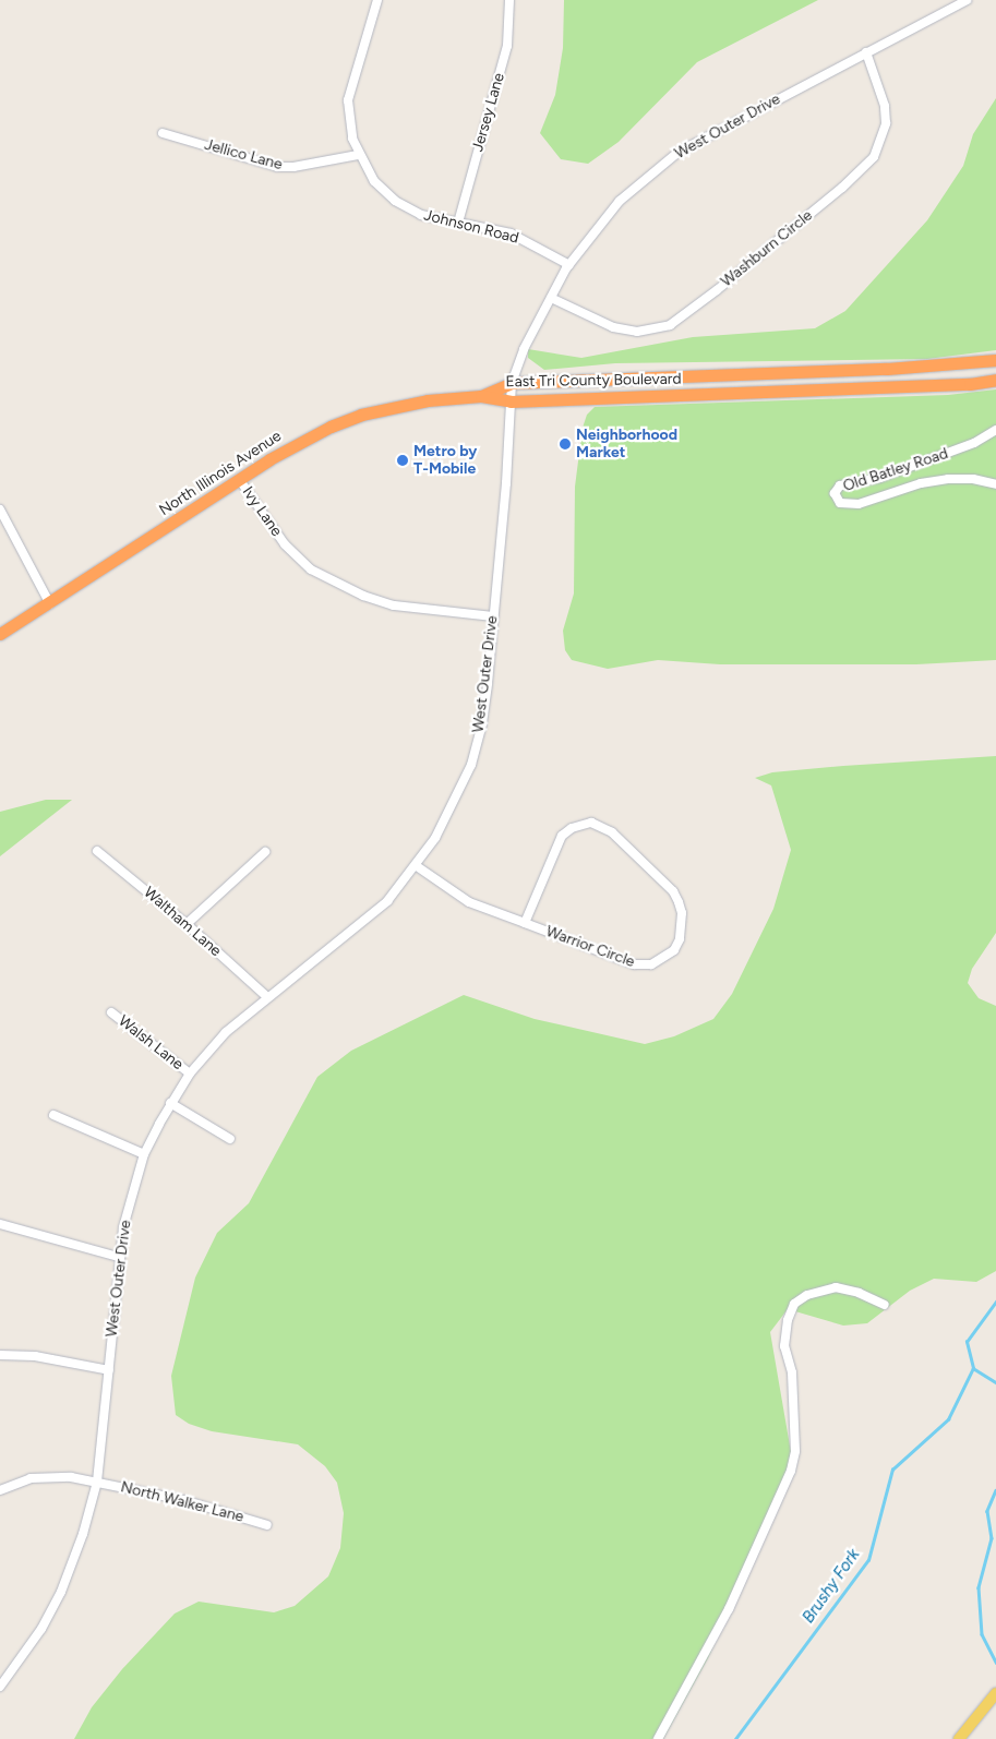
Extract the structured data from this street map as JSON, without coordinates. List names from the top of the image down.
{
  "streets": {
    "highway": ["East Tri County Boulevard", "North Illinois Avenue"],
    "street": [
      "Jersey Lane",
      "West Outer Drive",
      "Jellico Lane",
      "Johnson Road",
      "Washburn Circle",
      "Old Batley Road",
      "Ivy Lane",
      "Waltham Lane",
      "Warrior Circle",
      "Walsh Lane",
      "North Walker Lane"
    ]
  },
  "crossings": [
    ["Jersey Lane", "Johnson Road"],
    ["West Outer Drive", "Johnson Road"],
    ["West Outer Drive", "Washburn Circle"],
    ["West Outer Drive", "East Tri County Boulevard"],
    ["West Outer Drive", "Ivy Lane"],
    ["West Outer Drive", "Waltham Lane"],
    ["West Outer Drive", "Warrior Circle"],
    ["West Outer Drive", "Walsh Lane"],
    ["West Outer Drive", "North Walker Lane"],
    ["Jellico Lane", "Johnson Road"],
    ["East Tri County Boulevard", "North Illinois Avenue"],
    ["North Illinois Avenue", "Ivy Lane"]
  ],
  "water": ["Brushy Fork"],
  "places": ["Neighborhood Market", "Metro by T-Mobile"]
}
